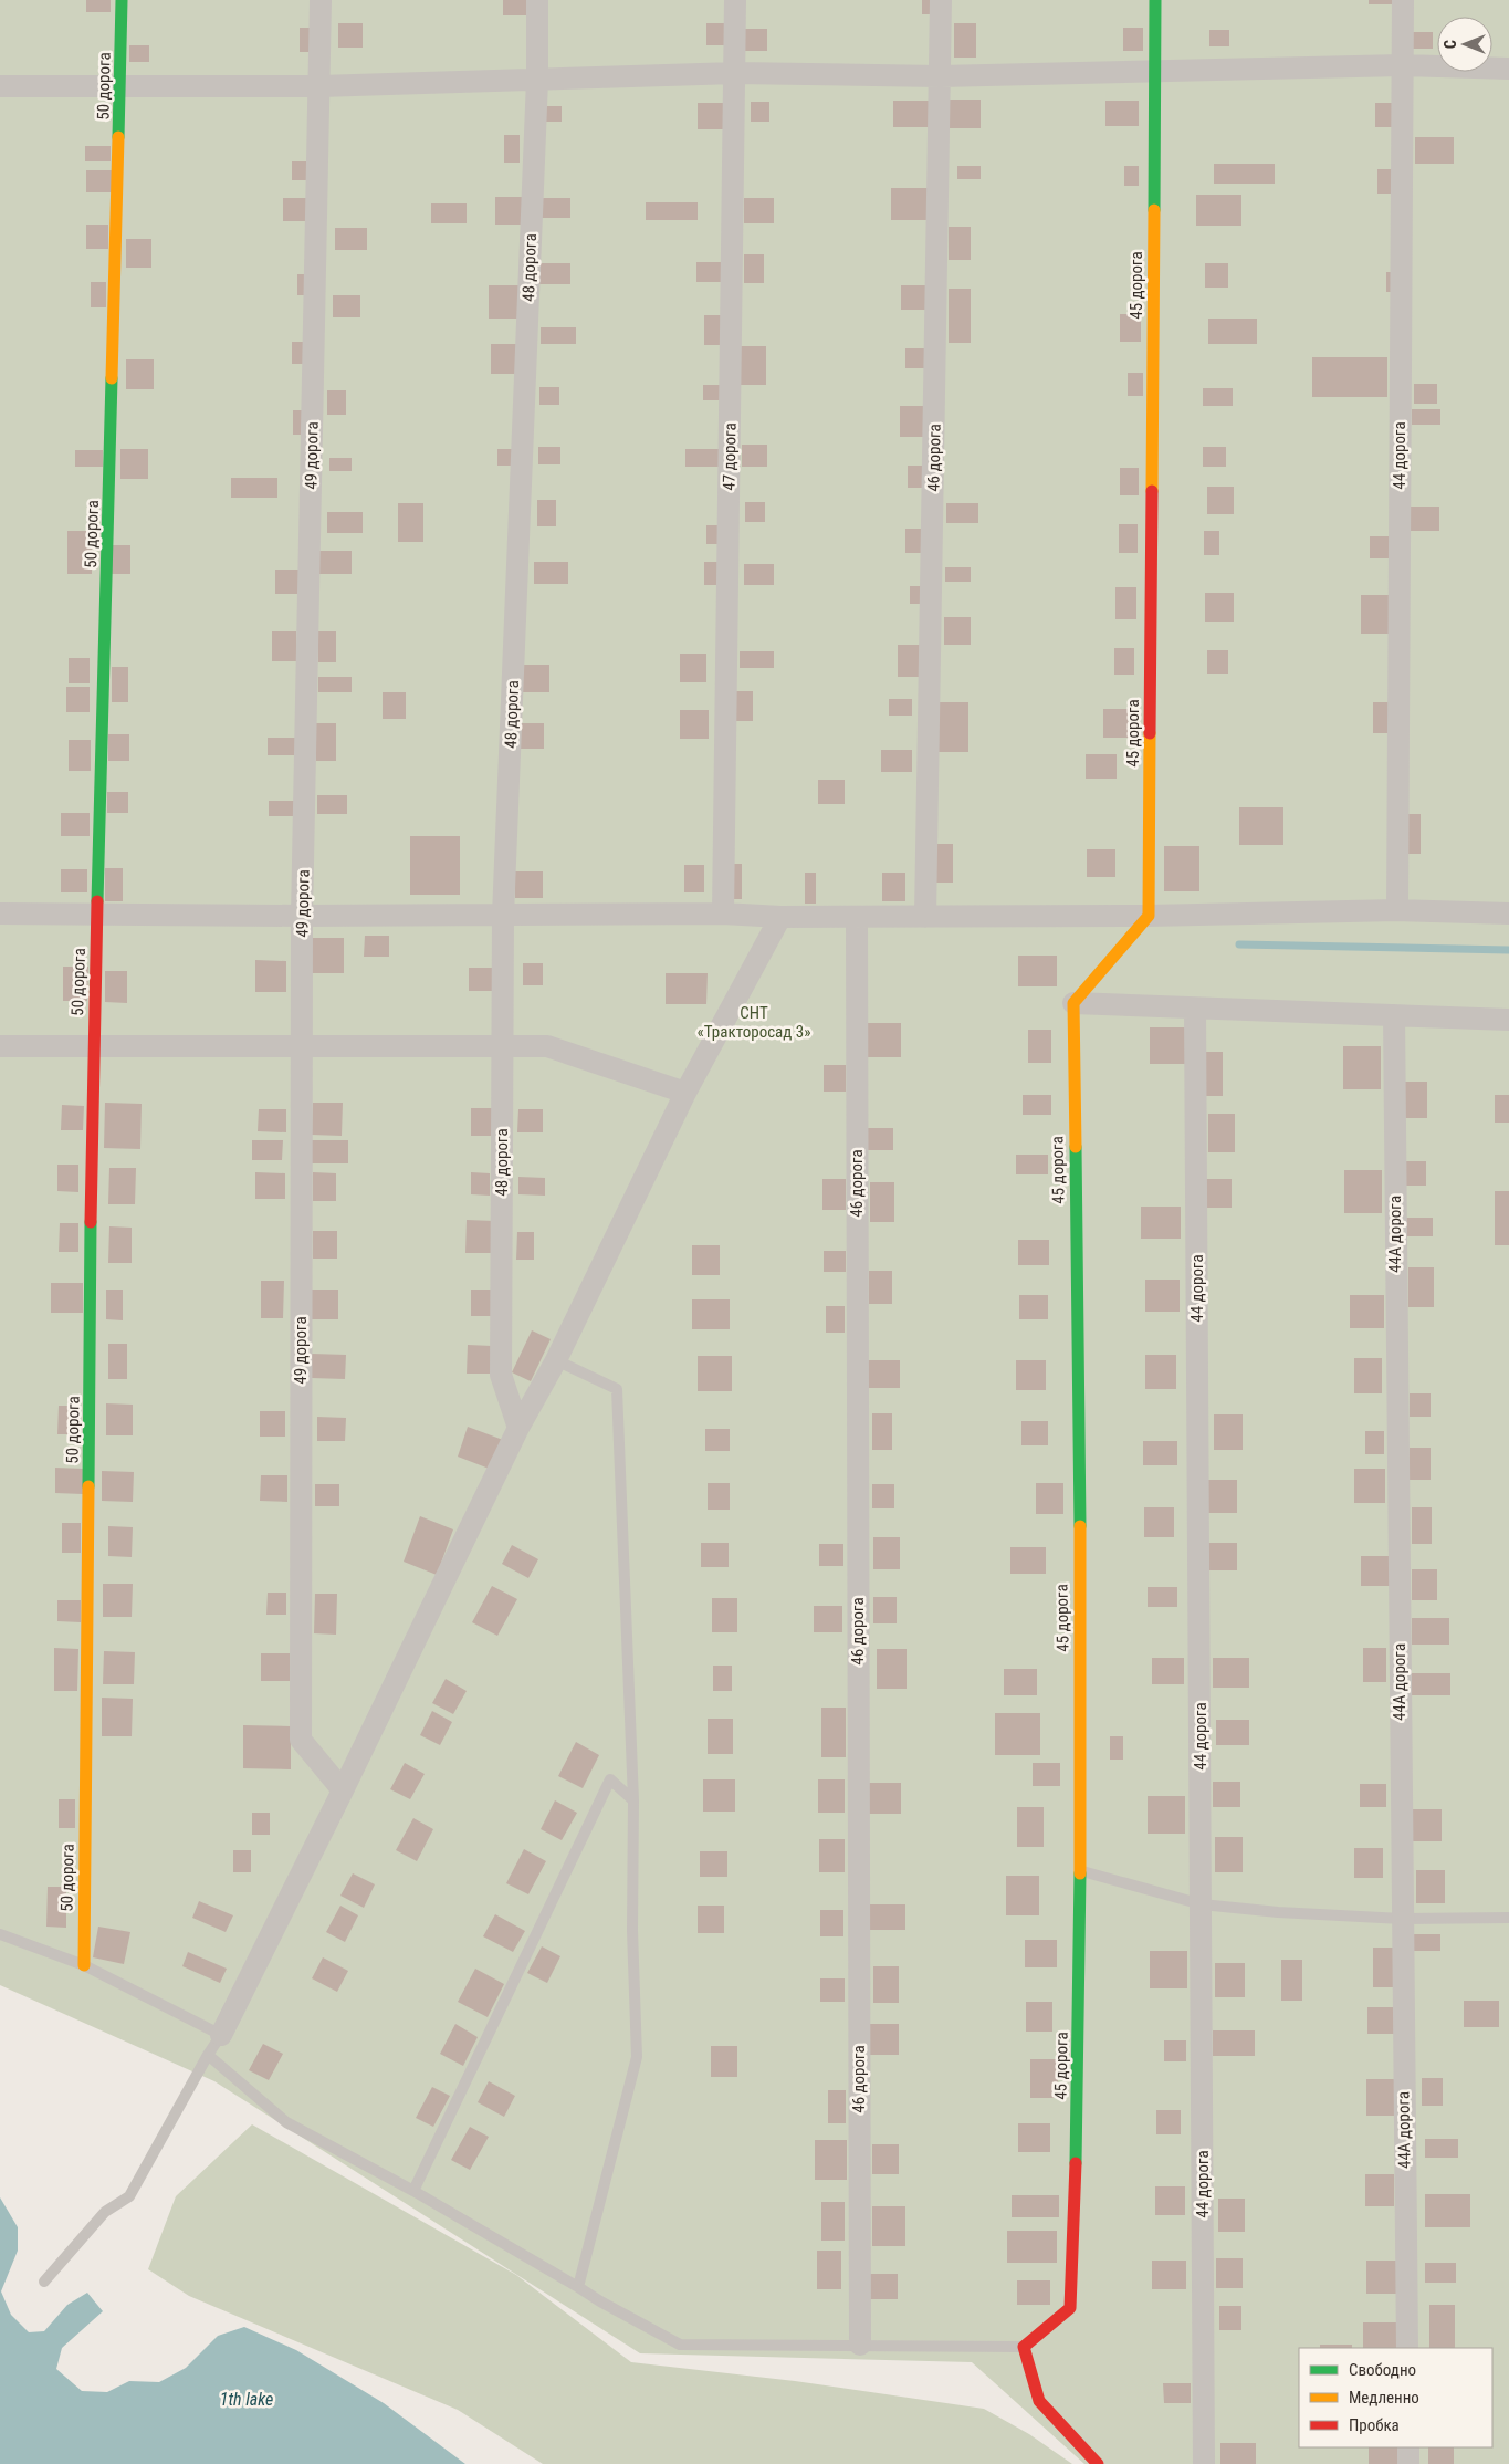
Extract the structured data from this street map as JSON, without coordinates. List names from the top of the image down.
{
  "streets": {
    "street": [
      "50 дорога",
      "48 дорога",
      "45 дорога",
      "49 дорога",
      "44 дорога",
      "47 дорога",
      "46 дорога",
      "44А дорога"
    ]
  },
  "water": ["1th lake"],
  "parks": ["СНТ «Тракторосад 3»"],
  "legend": ["Свободно", "Медленно", "Пробка"],
  "north": "left"
}
